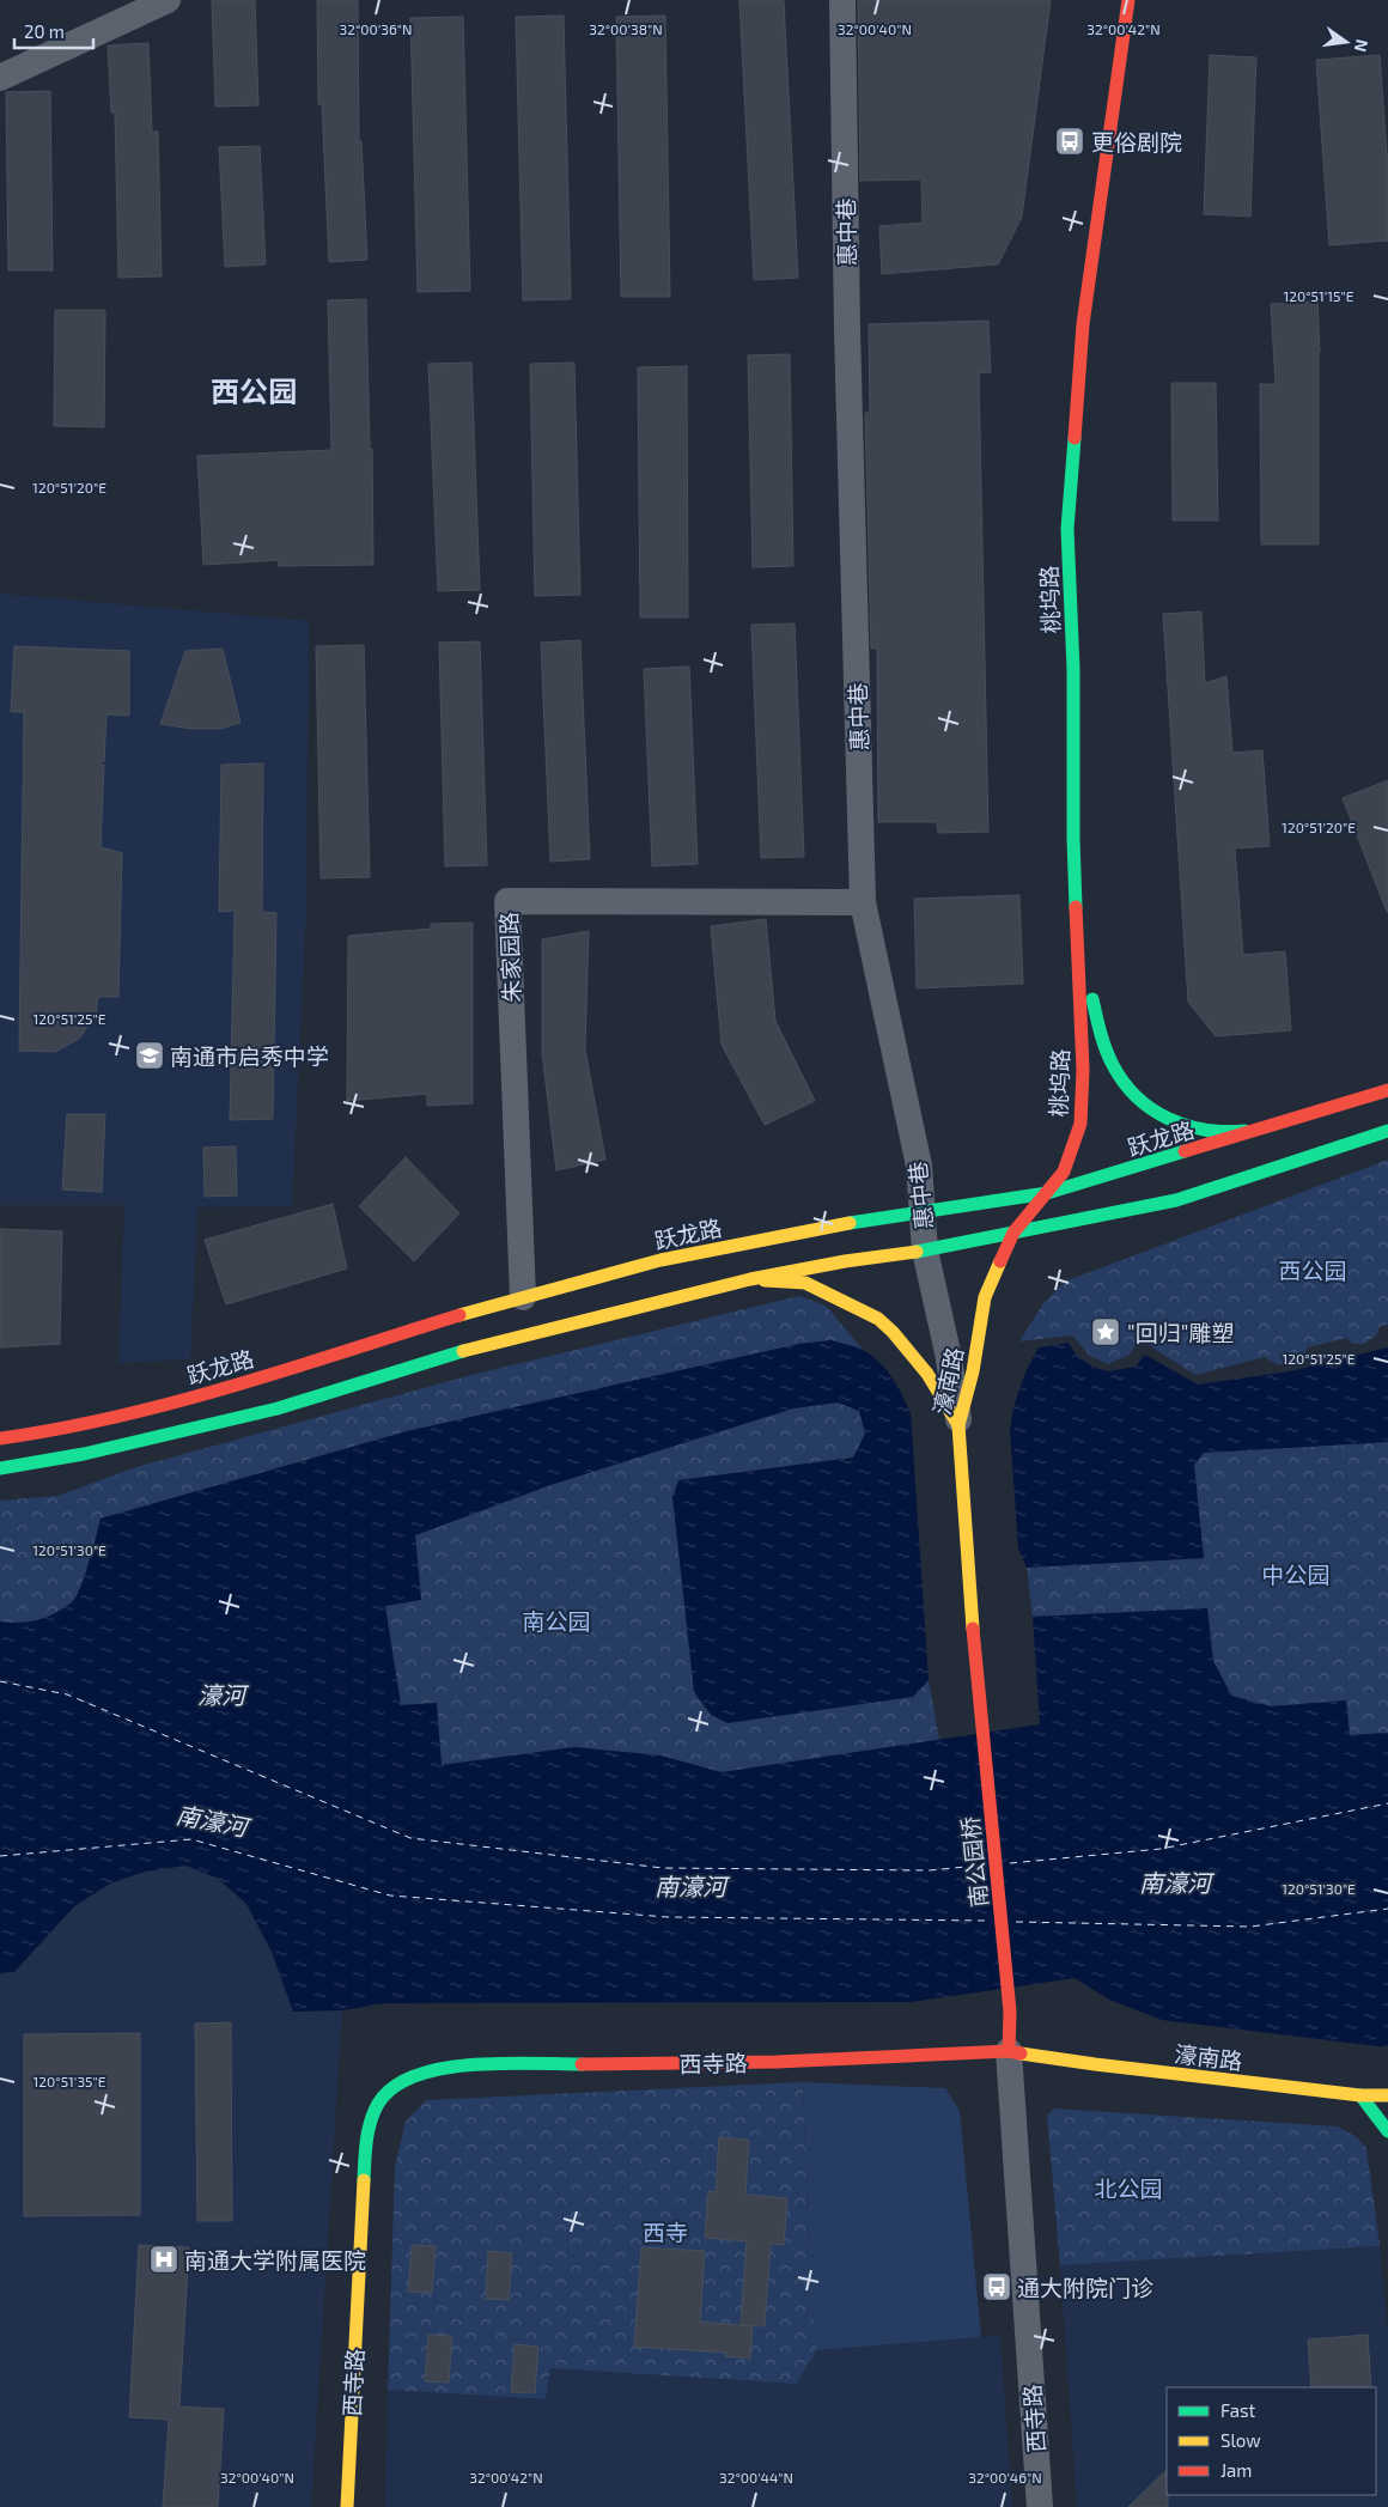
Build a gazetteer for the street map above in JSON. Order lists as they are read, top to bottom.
{
  "streets": {
    "street": [
      "惠中巷",
      "桃坞路",
      "朱家园路",
      "跃龙路",
      "濠南路",
      "南公园桥",
      "西寺路"
    ]
  },
  "crossings": [
    ["惠中巷", "朱家园路"],
    ["惠中巷", "跃龙路"],
    ["惠中巷", "濠南路"],
    ["桃坞路", "跃龙路"],
    ["桃坞路", "濠南路"],
    ["朱家园路", "跃龙路"],
    ["跃龙路", "濠南路"],
    ["濠南路", "南公园桥"],
    ["濠南路", "西寺路"],
    ["南公园桥", "西寺路"]
  ],
  "districts": ["西公园"],
  "water": ["濠河", "南濠河"],
  "parks": [
    "西公园",
    "中公园",
    "南公园",
    "北公园",
    "西寺"
  ],
  "places": {
    "bus stop": ["更俗剧院", "通大附院门诊"],
    "school or university": ["南通市启秀中学"],
    "place": ["\"回归\"雕塑"],
    "hospital": ["南通大学附属医院"]
  },
  "legend": ["Fast", "Slow", "Jam"],
  "scale_bar": "20 m",
  "north": "right",
  "coordinates": [
    "32°00'36\"N",
    "32°00'38\"N",
    "32°00'40\"N",
    "32°00'42\"N",
    "120°51'15\"E",
    "120°51'20\"E",
    "120°51'25\"E",
    "120°51'30\"E",
    "120°51'35\"E",
    "32°00'44\"N",
    "32°00'46\"N"
  ]
}
